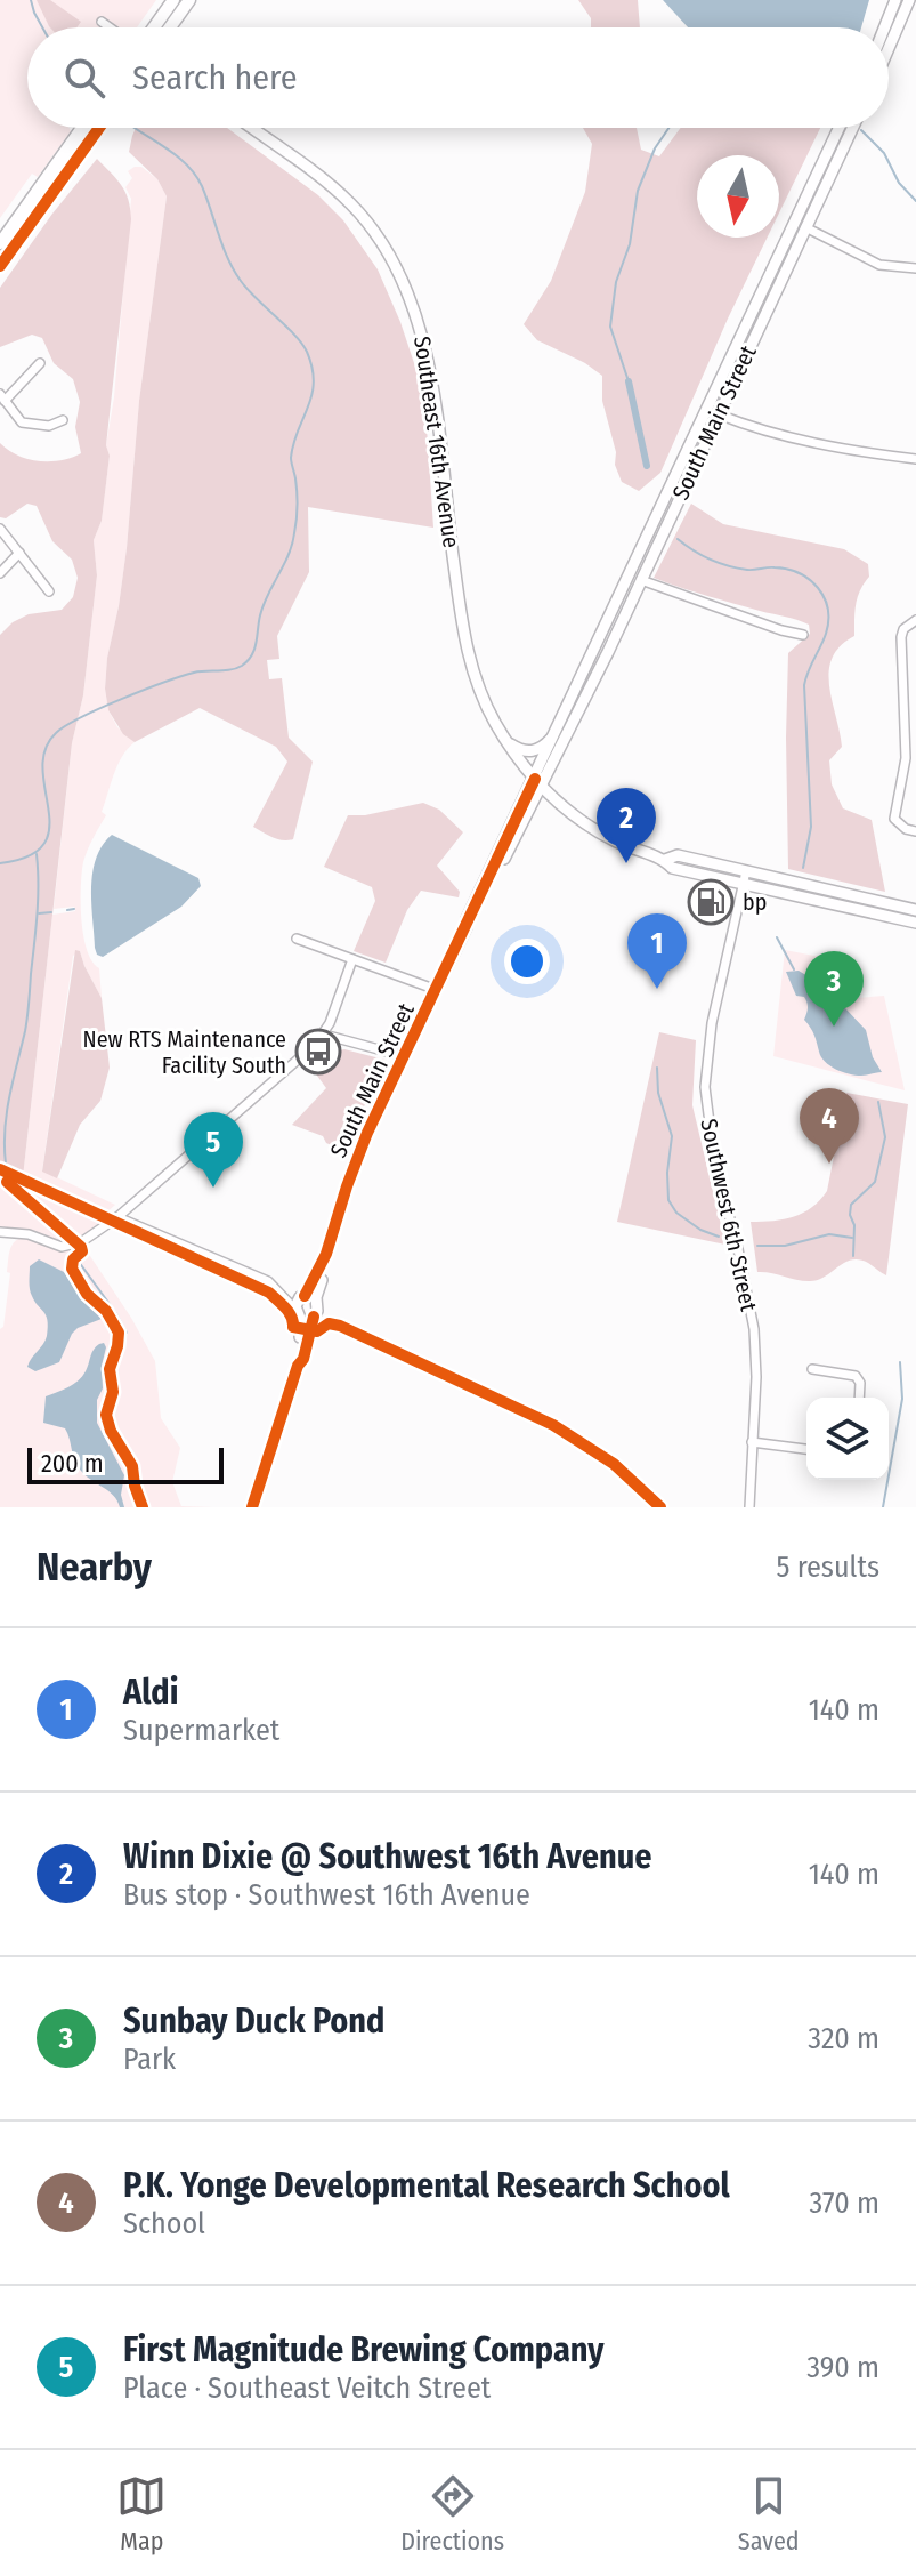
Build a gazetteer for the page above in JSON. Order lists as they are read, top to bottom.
{
  "streets": {
    "main road": ["South Main Street", "Southeast 16th Avenue"],
    "street": ["Southwest 6th Street"]
  },
  "crossings": [
    ["South Main Street", "Southeast 16th Avenue"],
    ["Southeast 16th Avenue", "Southwest 6th Street"]
  ],
  "places": {
    "fuel station": ["bp"],
    "bus stop": ["New RTS Maintenance Facility South"]
  },
  "scale_bar": "200 m",
  "north": "bottom",
  "page": {
    "search": "Search here",
    "pins": [
      "2",
      "1",
      "3",
      "4",
      "5"
    ],
    "scale": "200 m",
    "heading": ["Nearby", "5 results"],
    "list": [
      {
        "mark": "1",
        "name": "Aldi",
        "note": "Supermarket",
        "value": "140 m"
      },
      {
        "mark": "2",
        "name": "Winn Dixie @ Southwest 16th Avenue",
        "note": "Bus stop · Southwest 16th Avenue",
        "value": "140 m"
      },
      {
        "mark": "3",
        "name": "Sunbay Duck Pond",
        "note": "Park",
        "value": "320 m"
      },
      {
        "mark": "4",
        "name": "P.K. Yonge Developmental Research School",
        "note": "School",
        "value": "370 m"
      },
      {
        "mark": "5",
        "name": "First Magnitude Brewing Company",
        "note": "Place · Southeast Veitch Street",
        "value": "390 m"
      }
    ],
    "nav": ["Map", "Directions", "Saved"]
  }
}
